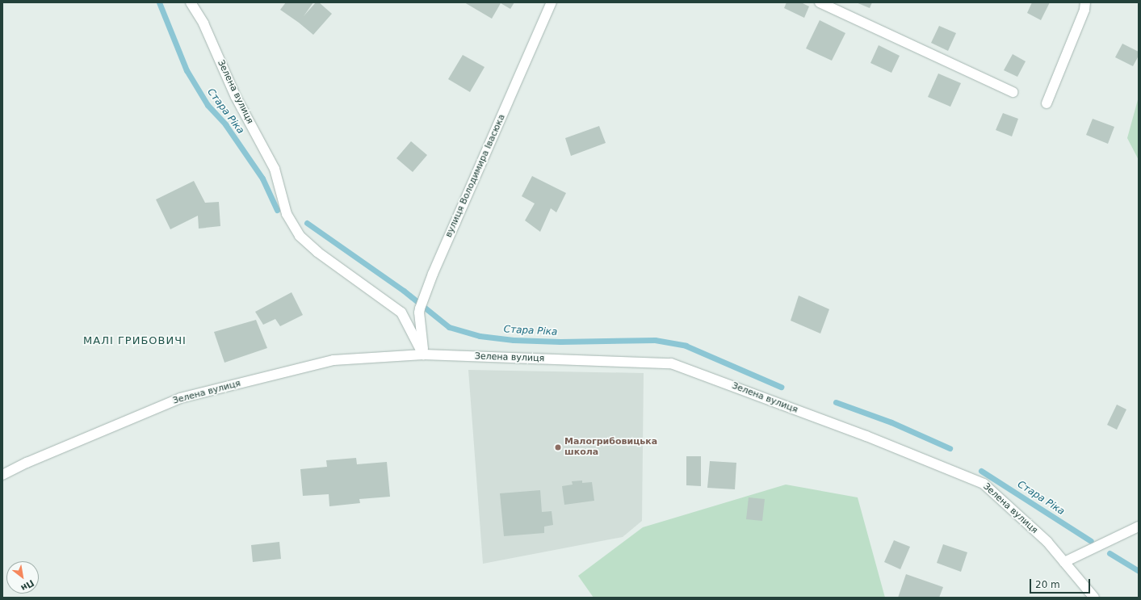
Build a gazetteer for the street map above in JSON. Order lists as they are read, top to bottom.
{
  "streets": {
    "street": ["Зелена вулиця", "вулиця Володимира Івасюка"]
  },
  "crossings": [
    ["Зелена вулиця", "вулиця Володимира Івасюка"]
  ],
  "districts": ["МАЛІ ГРИБОВИЧІ"],
  "water": ["Стара Ріка"],
  "places": ["Малогрибовицька школа"],
  "scale_bar": "20 m",
  "north": "bottom right"
}
